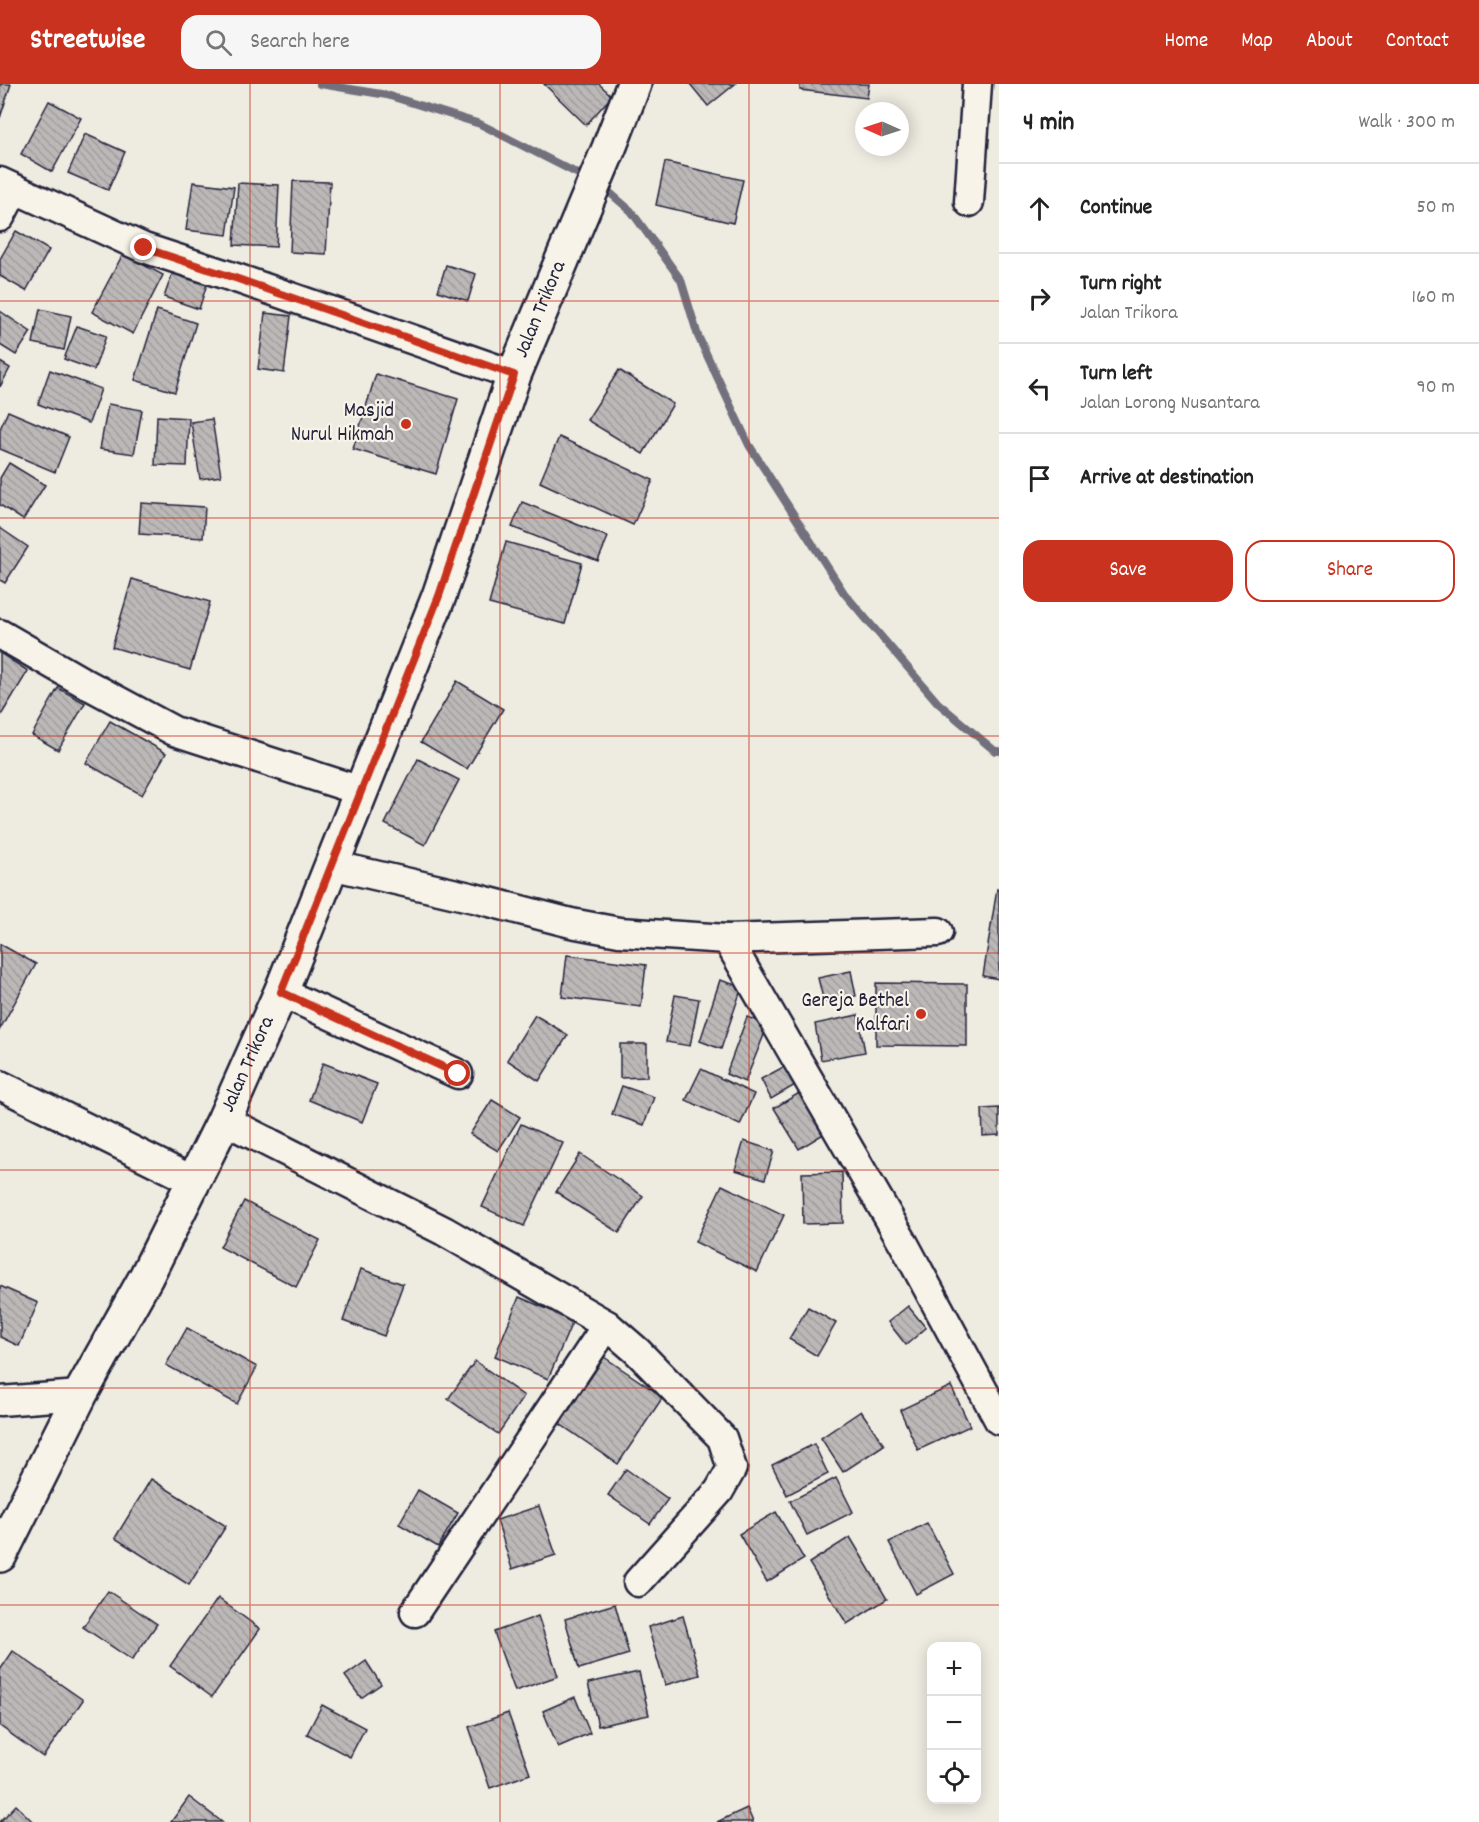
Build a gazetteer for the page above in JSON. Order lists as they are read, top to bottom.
{
  "streets": {
    "street": ["Jalan Trikora"]
  },
  "places": ["Masjid Nurul Hikmah", "Gereja Bethel Kalfari"],
  "north": "left",
  "page": {
    "header": "Streetwise",
    "search": "Search here",
    "nav": [
      "Home",
      "Map",
      "About",
      "Contact"
    ],
    "heading": ["4 min", "Walk · 300 m"],
    "list": [
      ["Continue", "50 m"],
      ["Turn right", "Jalan Trikora", "160 m"],
      ["Turn left", "Jalan Lorong Nusantara", "90 m"],
      "Arrive at destination"
    ],
    "buttons": ["Save", "Share"],
    "map_buttons": ["+", "−"]
  }
}
